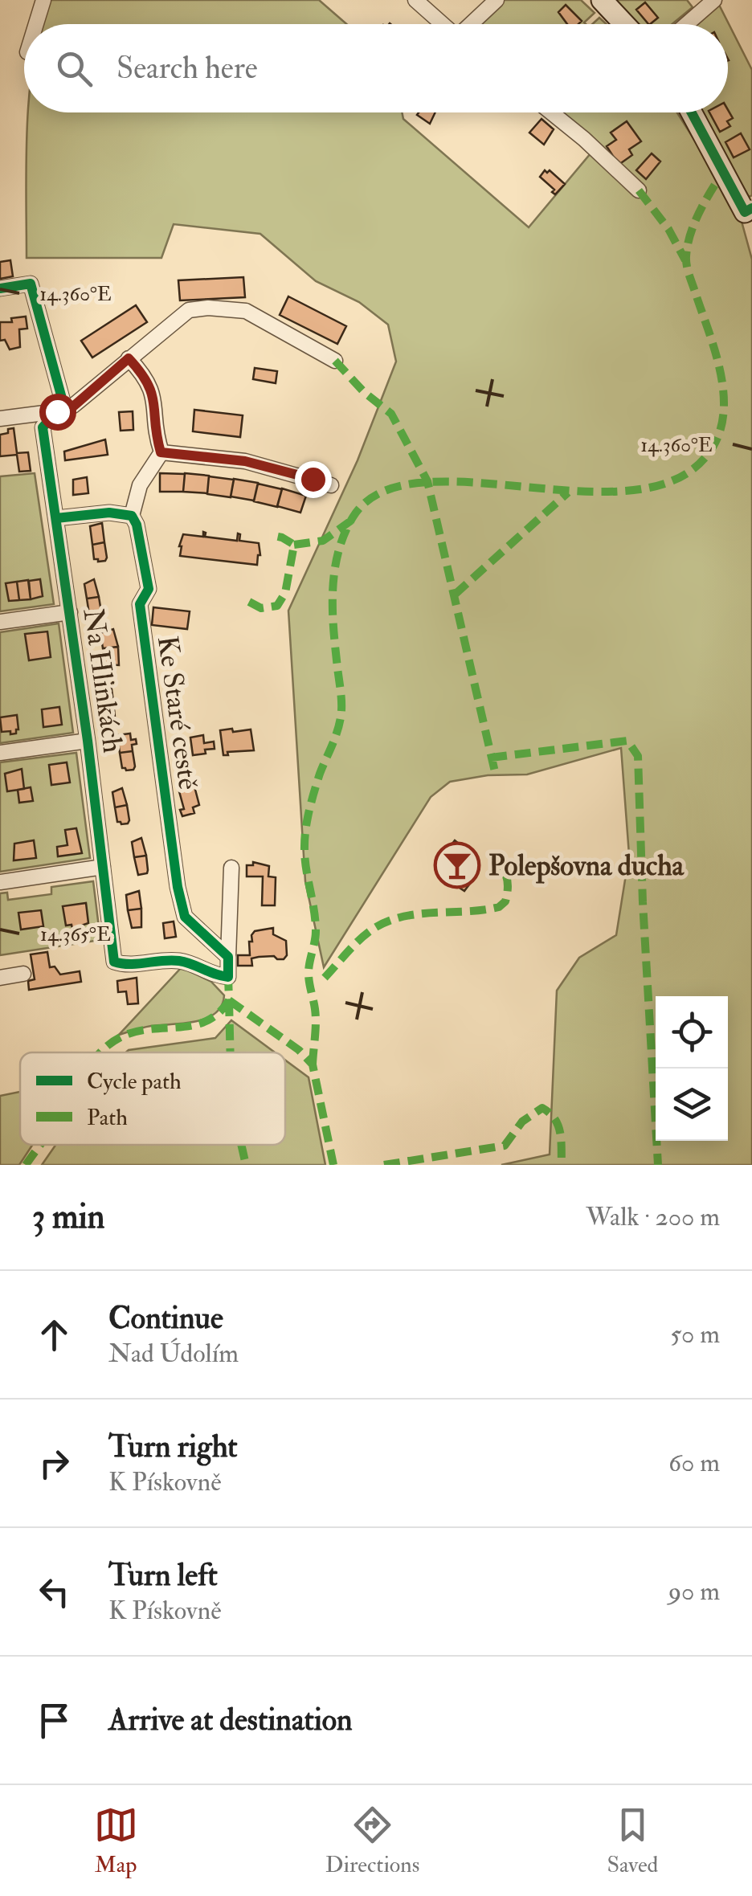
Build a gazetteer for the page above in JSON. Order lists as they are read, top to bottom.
{
  "streets": {
    "street": ["Na Hlinkách", "Ke Staré cestě"]
  },
  "crossings": [
    ["Na Hlinkách", "Ke Staré cestě"]
  ],
  "places": {
    "bar": ["Polepšovna ducha"]
  },
  "legend": ["Cycle path", "Path"],
  "page": {
    "search": "Search here",
    "heading": ["3 min", "Walk · 200 m"],
    "list": [
      ["Continue", "Nad Údolím", "50 m"],
      ["Turn right", "K Pískovně", "60 m"],
      ["Turn left", "K Pískovně", "90 m"],
      "Arrive at destination"
    ],
    "nav": ["Map", "Directions", "Saved"]
  },
  "coordinates": ["14.360°E", "14.365°E"]
}
